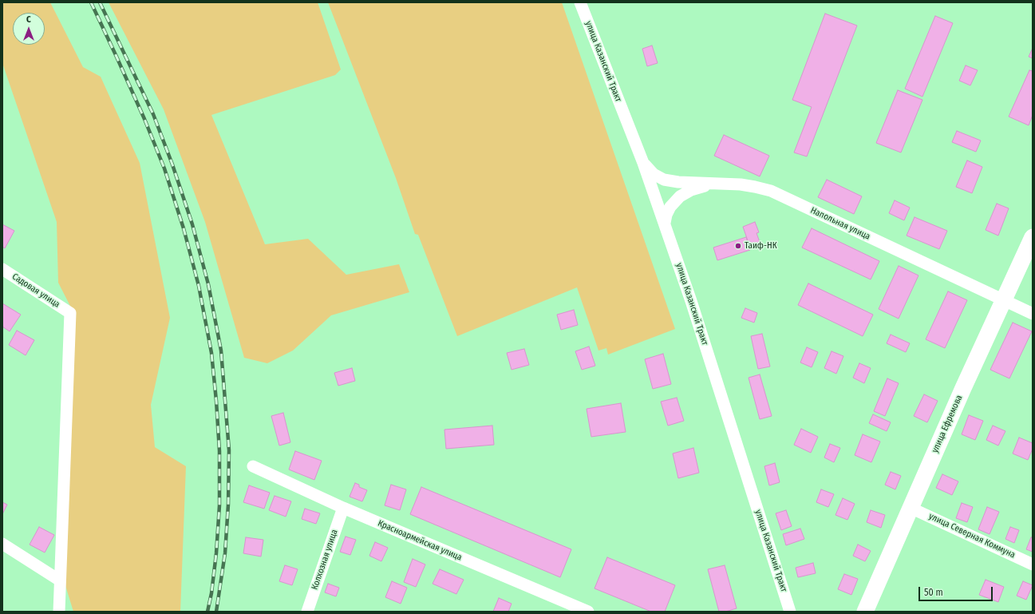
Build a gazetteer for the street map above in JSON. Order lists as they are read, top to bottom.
{
  "streets": {
    "street": [
      "улица Казанский Тракт",
      "Напольная улица",
      "Садовая улица",
      "улица Ефремова",
      "улица Северная Коммуна",
      "Красноармейская улица",
      "Колхозная улица"
    ]
  },
  "crossings": [
    ["улица Казанский Тракт", "Напольная улица"],
    ["Напольная улица", "улица Ефремова"],
    ["улица Ефремова", "улица Северная Коммуна"],
    ["Красноармейская улица", "Колхозная улица"]
  ],
  "places": ["Таиф-НК"],
  "scale_bar": "50 m",
  "north": "top"
}
